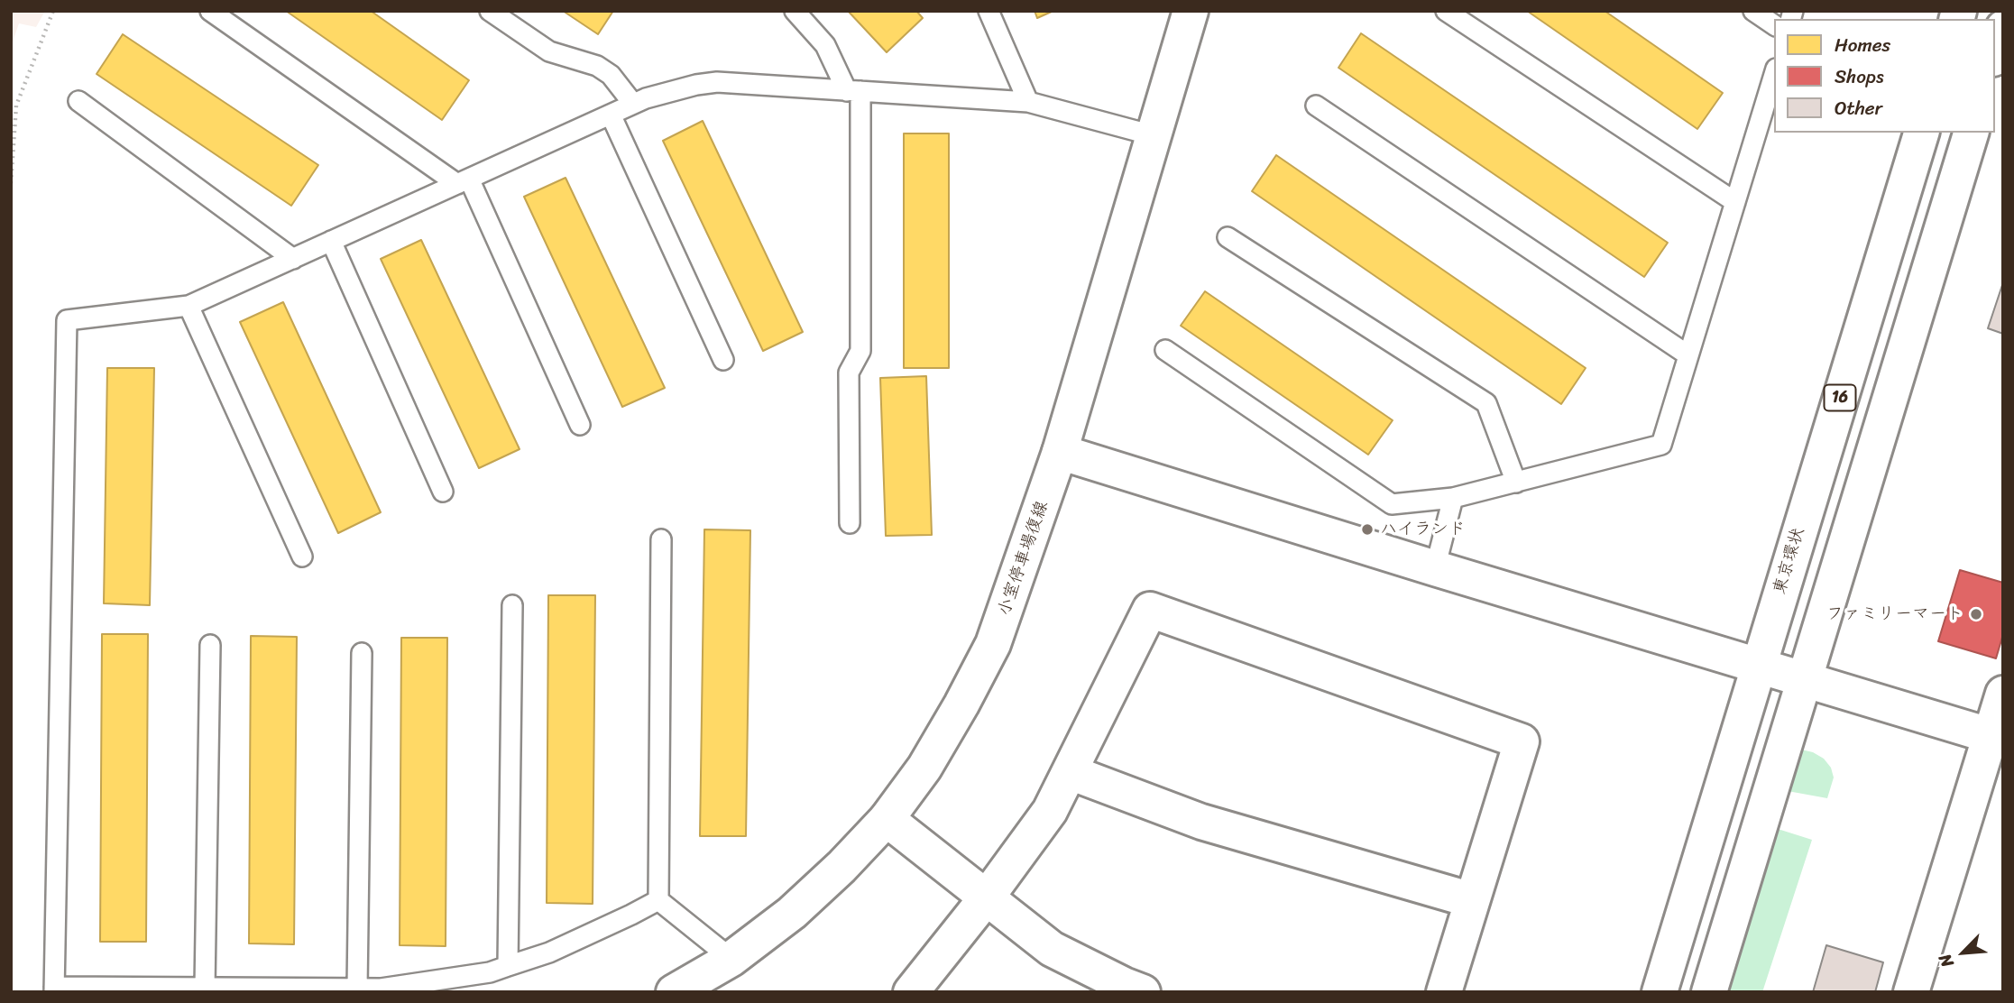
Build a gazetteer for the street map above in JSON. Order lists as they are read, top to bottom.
{
  "streets": {
    "main road": ["16", "小室停車場復線", "東京環状"]
  },
  "places": ["ハイランド", "ファミリーマート"],
  "legend": ["Homes", "Shops", "Other"],
  "north": "bottom left"
}
